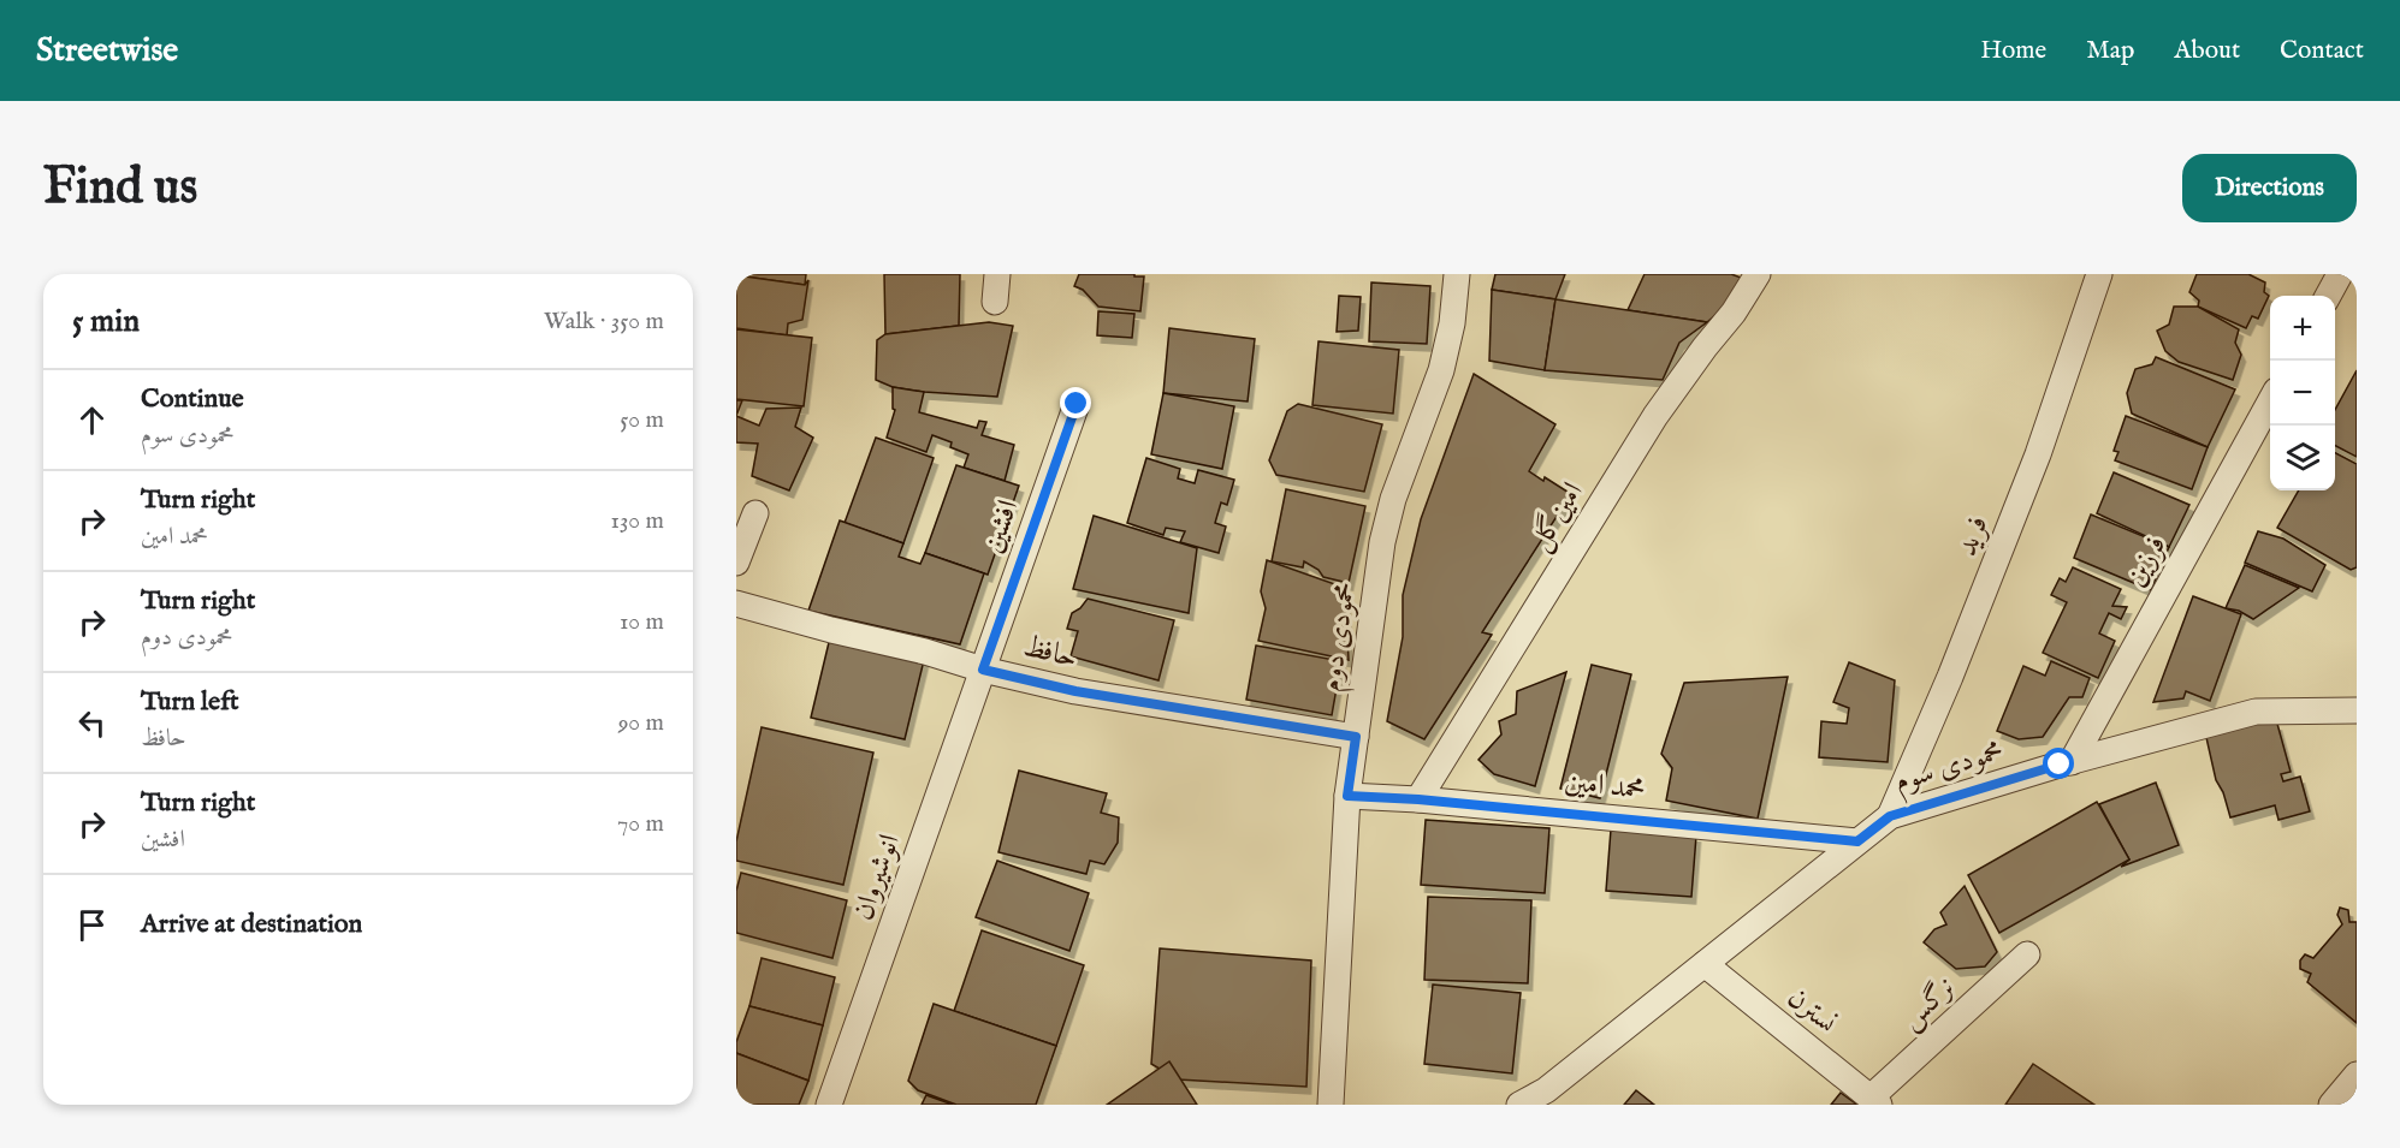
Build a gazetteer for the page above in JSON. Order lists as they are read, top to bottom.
{
  "streets": {
    "street": [
      "امین‌گل",
      "افشین",
      "فرید",
      "فرزین",
      "محمودی دوم",
      "حافظ",
      "محمودی سوم",
      "محمد امین",
      "انوشیروان",
      "نرگس",
      "نسترن"
    ]
  },
  "crossings": [
    ["امین‌گل", "محمد امین"],
    ["افشین", "حافظ"],
    ["افشین", "انوشیروان"],
    ["فرید", "محمودی سوم"],
    ["فرزین", "محمودی سوم"],
    ["محمودی دوم", "حافظ"],
    ["محمودی دوم", "محمد امین"],
    ["حافظ", "انوشیروان"],
    ["محمودی سوم", "محمد امین"],
    ["محمودی سوم", "نسترن"],
    ["نرگس", "نسترن"]
  ],
  "page": {
    "header": "Streetwise",
    "nav": [
      "Home",
      "Map",
      "About",
      "Contact"
    ],
    "buttons": "Directions",
    "title": "Find us",
    "heading": ["5 min", "Walk · 350 m"],
    "map_buttons": ["+", "−"],
    "list": [
      ["Continue", "محمودی سوم", "50 m"],
      ["Turn right", "محمد امین", "130 m"],
      ["Turn right", "محمودی دوم", "10 m"],
      ["Turn left", "حافظ", "90 m"],
      ["Turn right", "افشین", "70 m"],
      "Arrive at destination"
    ]
  }
}
